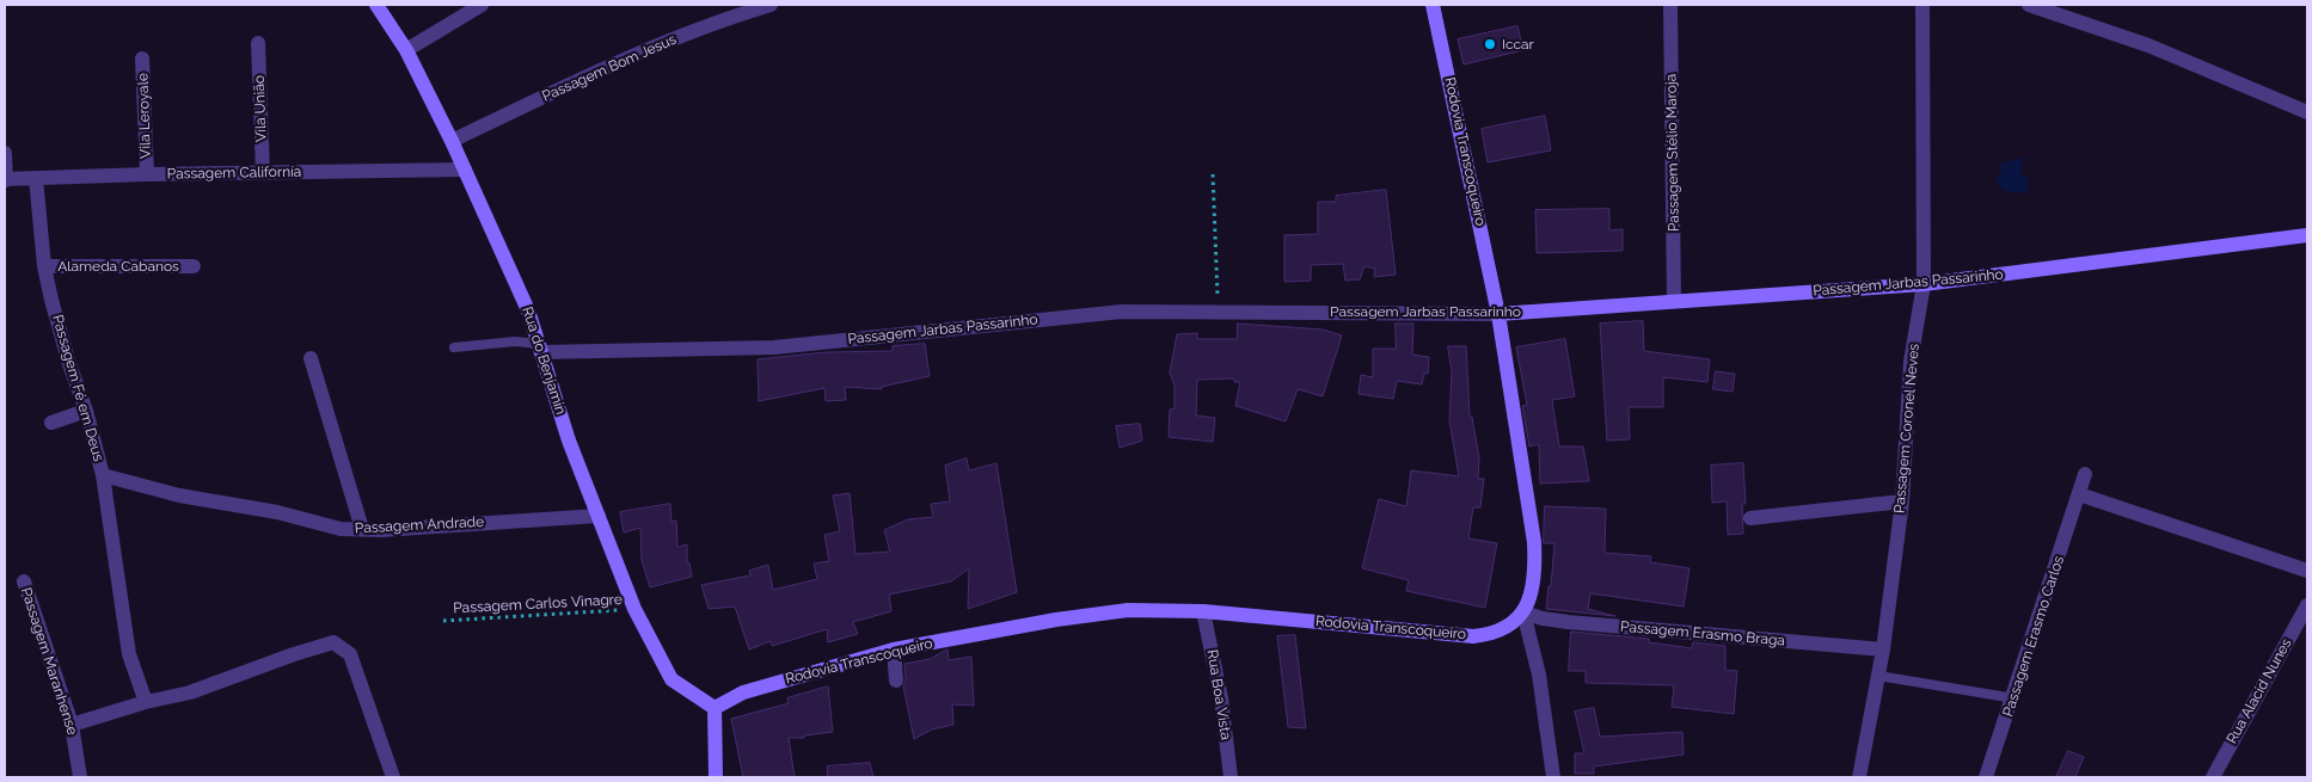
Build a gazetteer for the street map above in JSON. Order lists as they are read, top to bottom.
{
  "streets": {
    "main road": ["Rodovia Transcoqueiro", "Passagem Jarbas Passarinho", "Rua do Benjamin"],
    "street": [
      "Passagem Bom Jesus",
      "Vila União",
      "Vila Leroyale",
      "Passagem Stélio Maroja",
      "Passagem Californía",
      "Alameda Cabanos",
      "Passagem Fé em Deus",
      "Passagem Coronel Neves",
      "Passagem Andrade",
      "Passagem Erasmo Braga",
      "Passagem Erasmo Carlos",
      "Passagem Maranhense",
      "Rua Alacid Nunes",
      "Rua Boa Vista"
    ],
    "path": ["Passagem Carlos Vinagre"]
  },
  "crossings": [
    ["Passagem Bom Jesus", "Rua do Benjamin"],
    ["Vila União", "Passagem Californía"],
    ["Vila Leroyale", "Passagem Californía"],
    ["Rodovia Transcoqueiro", "Passagem Jarbas Passarinho"],
    ["Rodovia Transcoqueiro", "Rua do Benjamin"],
    ["Rodovia Transcoqueiro", "Passagem Erasmo Braga"],
    ["Rodovia Transcoqueiro", "Rua Boa Vista"],
    ["Passagem Stélio Maroja", "Passagem Jarbas Passarinho"],
    ["Passagem Californía", "Rua do Benjamin"],
    ["Passagem Californía", "Passagem Fé em Deus"],
    ["Alameda Cabanos", "Passagem Fé em Deus"],
    ["Passagem Jarbas Passarinho", "Rua do Benjamin"],
    ["Passagem Jarbas Passarinho", "Passagem Coronel Neves"],
    ["Rua do Benjamin", "Passagem Andrade"],
    ["Rua do Benjamin", "Passagem Carlos Vinagre"],
    ["Passagem Fé em Deus", "Passagem Andrade"],
    ["Passagem Coronel Neves", "Passagem Erasmo Braga"]
  ],
  "places": ["Iccar"]
}
